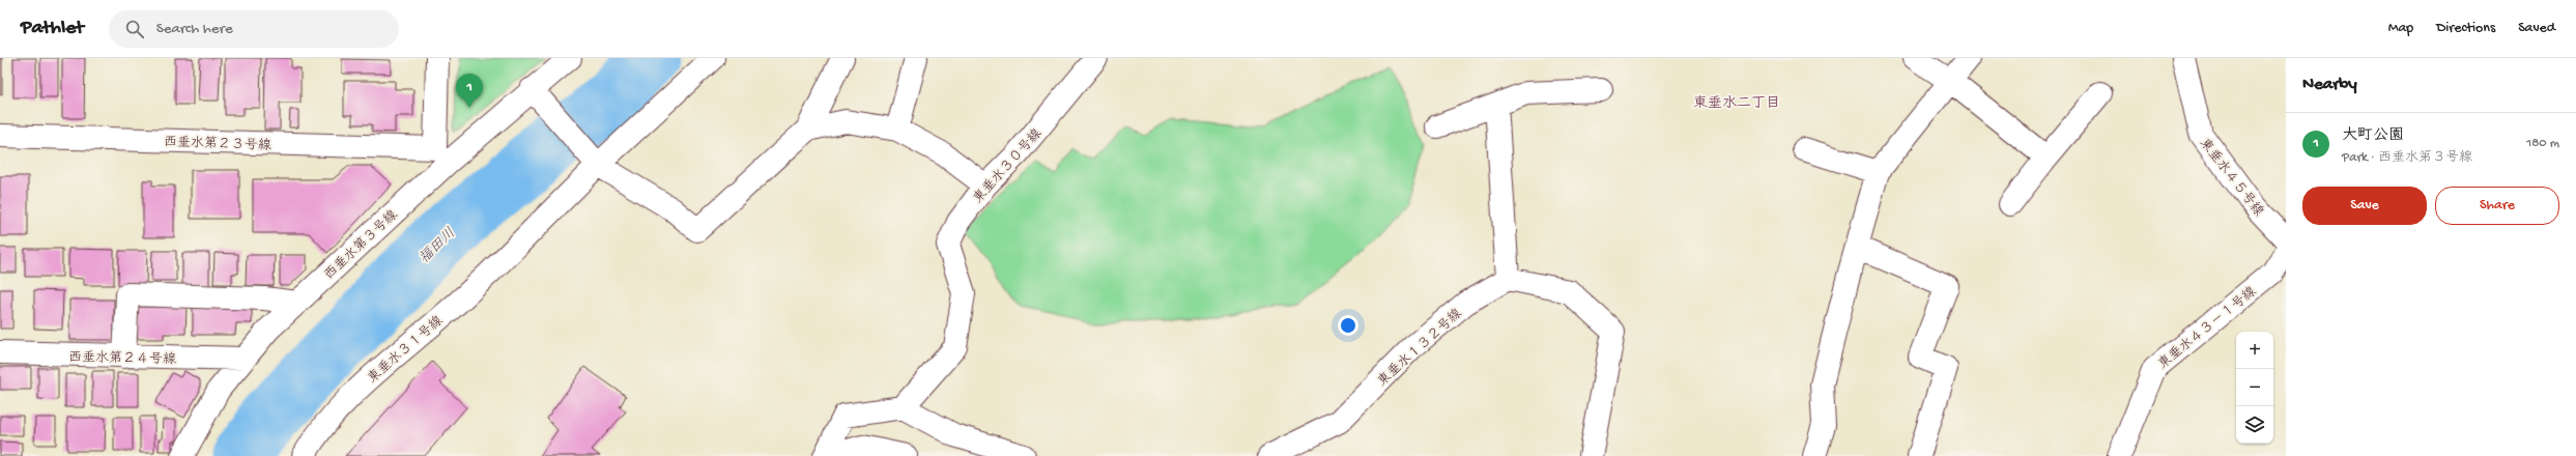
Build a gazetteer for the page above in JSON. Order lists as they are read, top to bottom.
{
  "streets": {
    "street": [
      "西垂水第２３号線",
      "東垂水３０号線",
      "東垂水４５号線",
      "西垂水第３号線",
      "東垂水４３－１号線",
      "東垂水１３２号線",
      "東垂水３１号線",
      "西垂水第２４号線"
    ]
  },
  "crossings": [
    ["西垂水第２３号線", "西垂水第３号線"],
    ["西垂水第３号線", "西垂水第２４号線"]
  ],
  "districts": ["東垂水二丁目"],
  "water": ["福田川"],
  "page": {
    "header": "Pathlet",
    "search": "Search here",
    "nav": ["Map", "Directions", "Saved"],
    "heading": "Nearby",
    "pins": "1",
    "list": [
      {
        "mark": "1",
        "name": "大町公園",
        "note": "Park · 西垂水第３号線",
        "value": "180 m"
      }
    ],
    "buttons": ["Save", "Share"],
    "map_buttons": ["+", "−"]
  }
}
